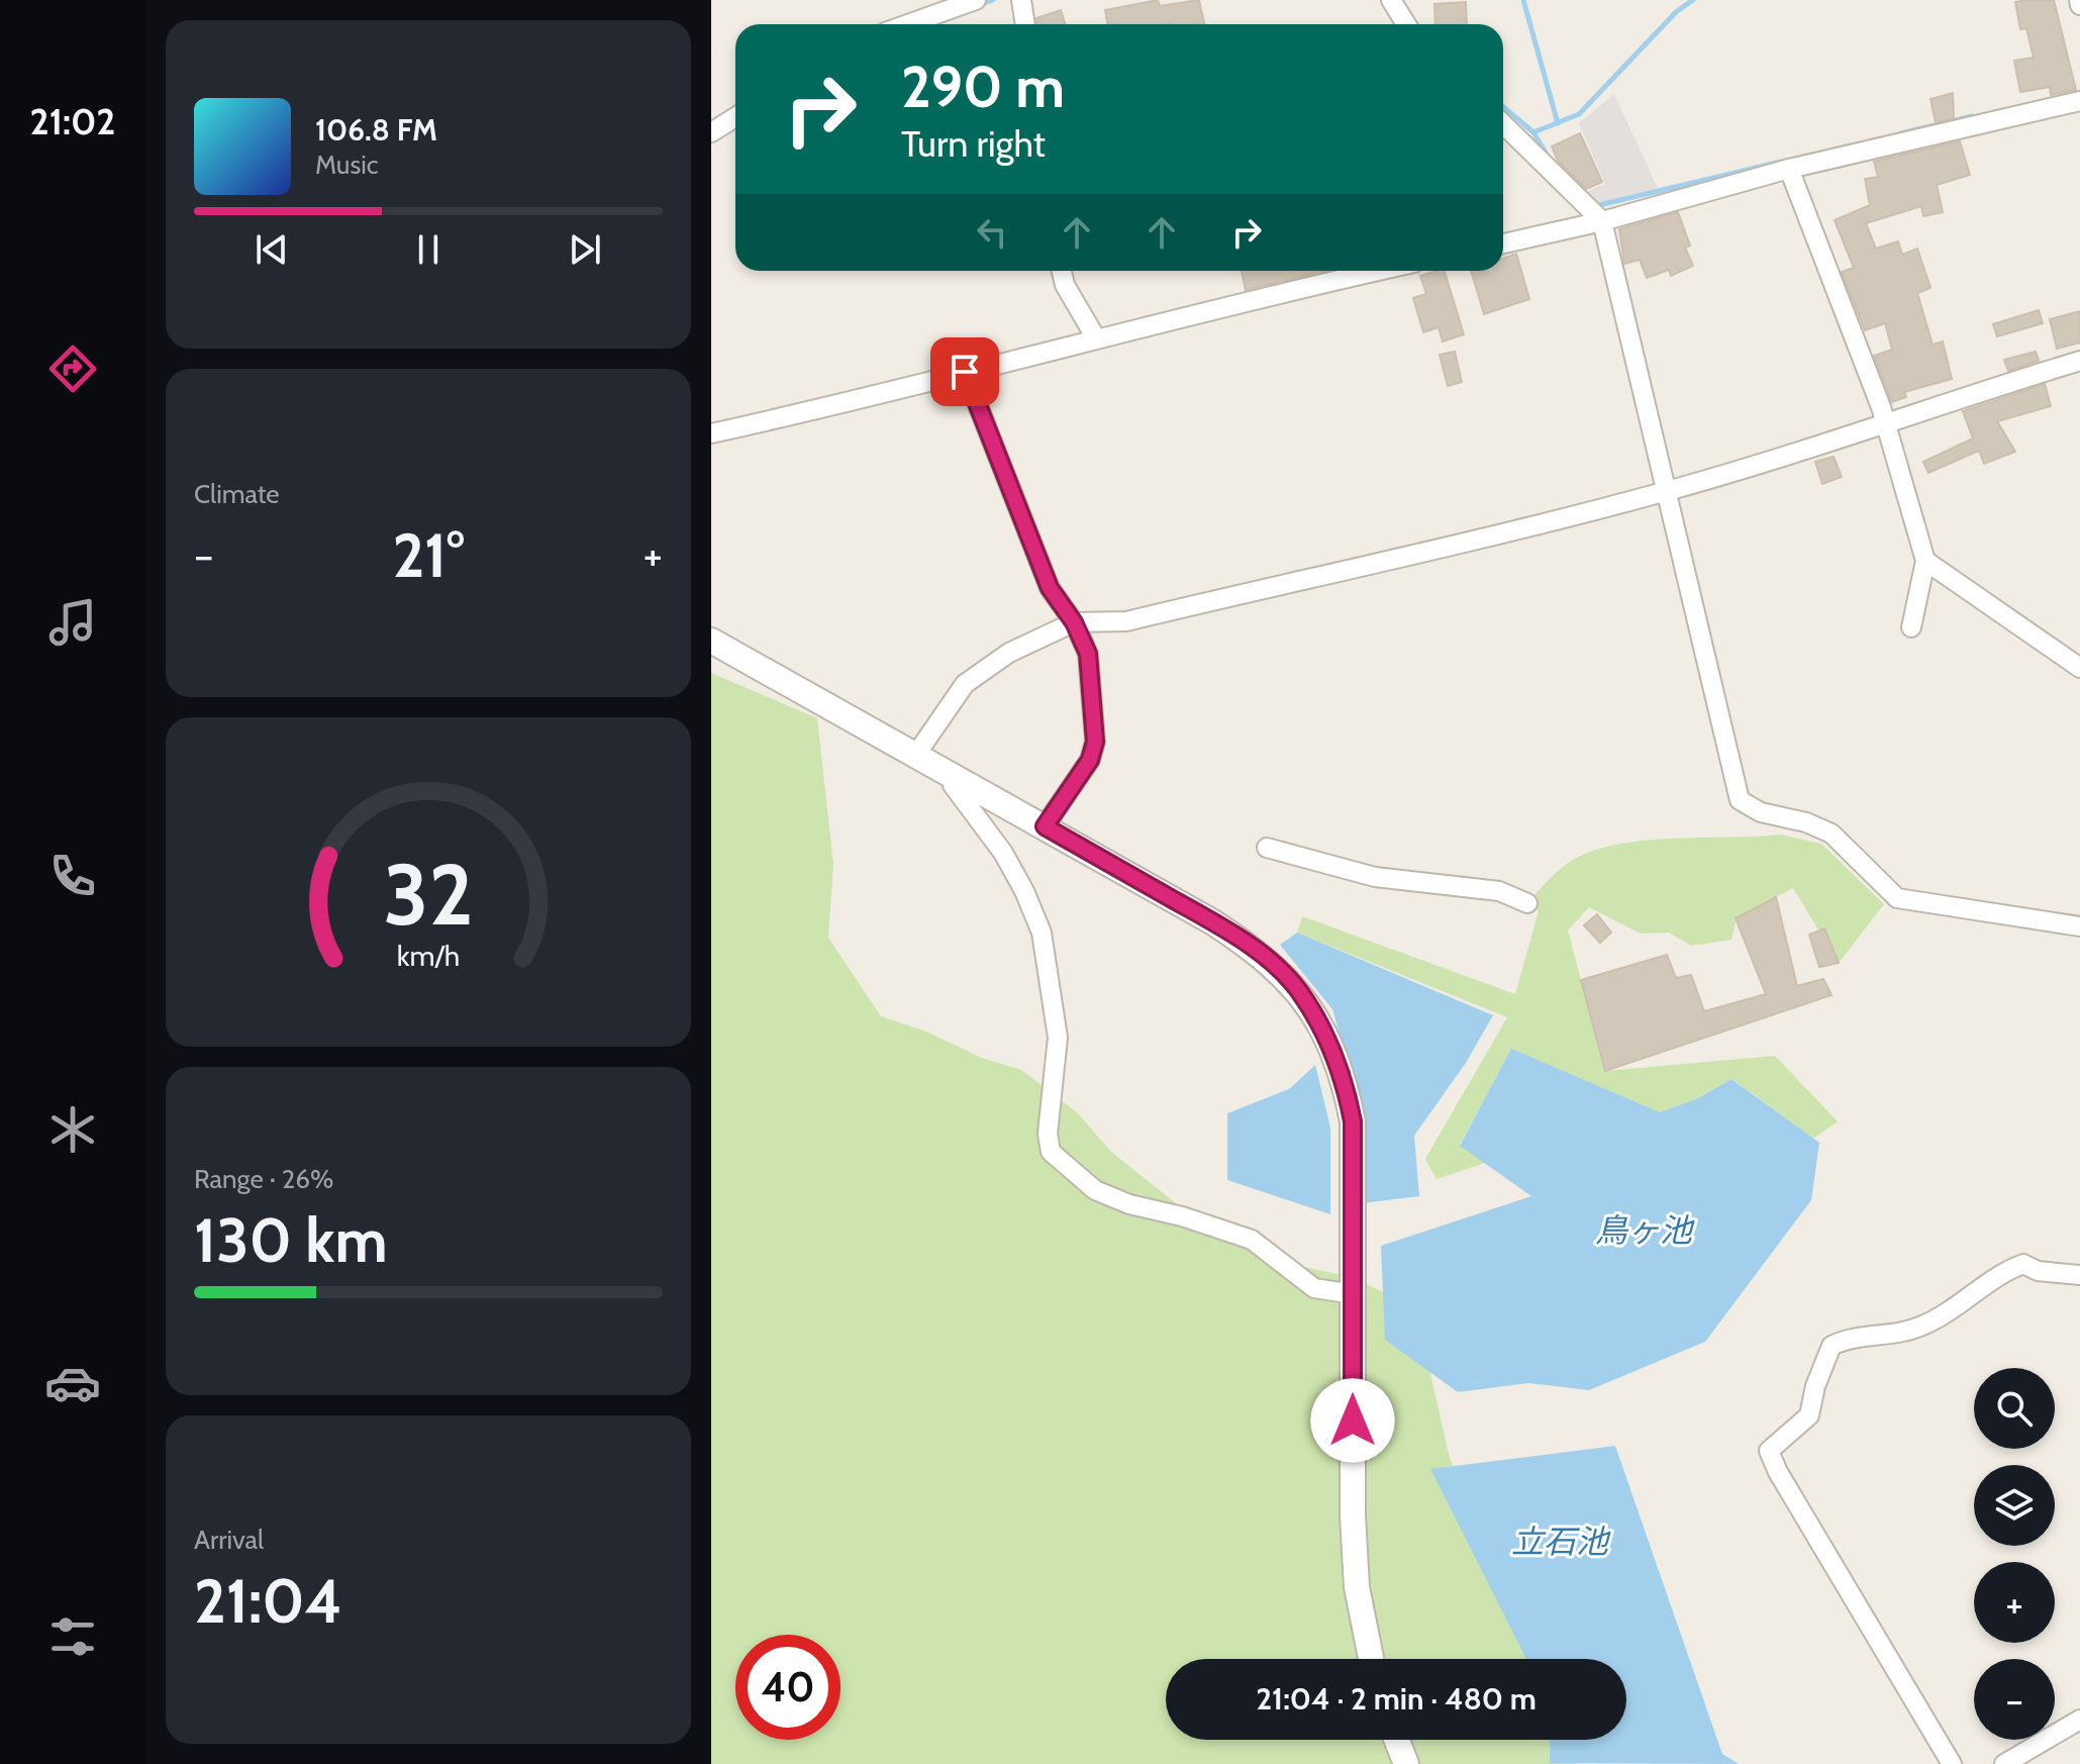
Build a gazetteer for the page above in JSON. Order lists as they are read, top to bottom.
{
  "water": ["鳥ヶ池", "立石池"],
  "page": {
    "tabs": "21:02",
    "turn": ["290 m", "Turn right"],
    "song": ["106.8 FM", "Music"],
    "tile": [
      "Climate",
      ["Range · 26%", "130 km"],
      ["Arrival", "21:04"]
    ],
    "heat": ["−", "21°", "+"],
    "map_buttons": ["+", "−"],
    "limit": "40",
    "trip": "21:04 · 2 min · 480 m",
    "gauge": ["32", "km/h"]
  }
}
